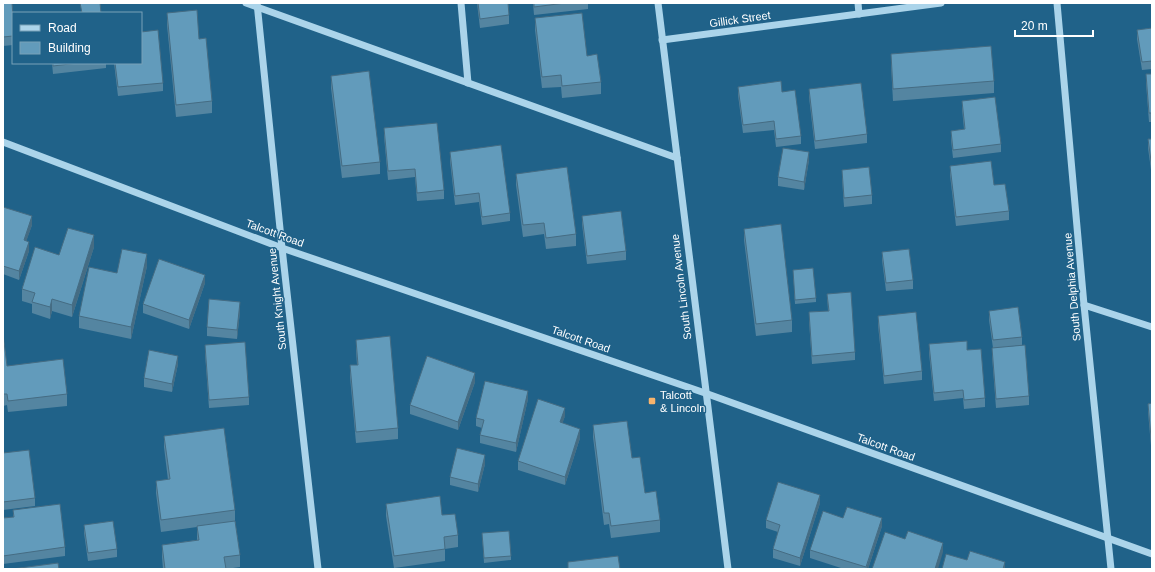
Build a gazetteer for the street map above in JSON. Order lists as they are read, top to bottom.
{
  "streets": {
    "street": [
      "Gillick Street",
      "Talcott Road",
      "South Lincoln Avenue",
      "South Delphia Avenue",
      "South Knight Avenue"
    ]
  },
  "crossings": [
    ["Gillick Street", "South Lincoln Avenue"],
    ["Talcott Road", "South Lincoln Avenue"],
    ["Talcott Road", "South Delphia Avenue"],
    ["Talcott Road", "South Knight Avenue"]
  ],
  "places": {
    "transit": ["Talcott & Lincoln"]
  },
  "legend": ["Road", "Building"],
  "scale_bar": "20 m"
}
